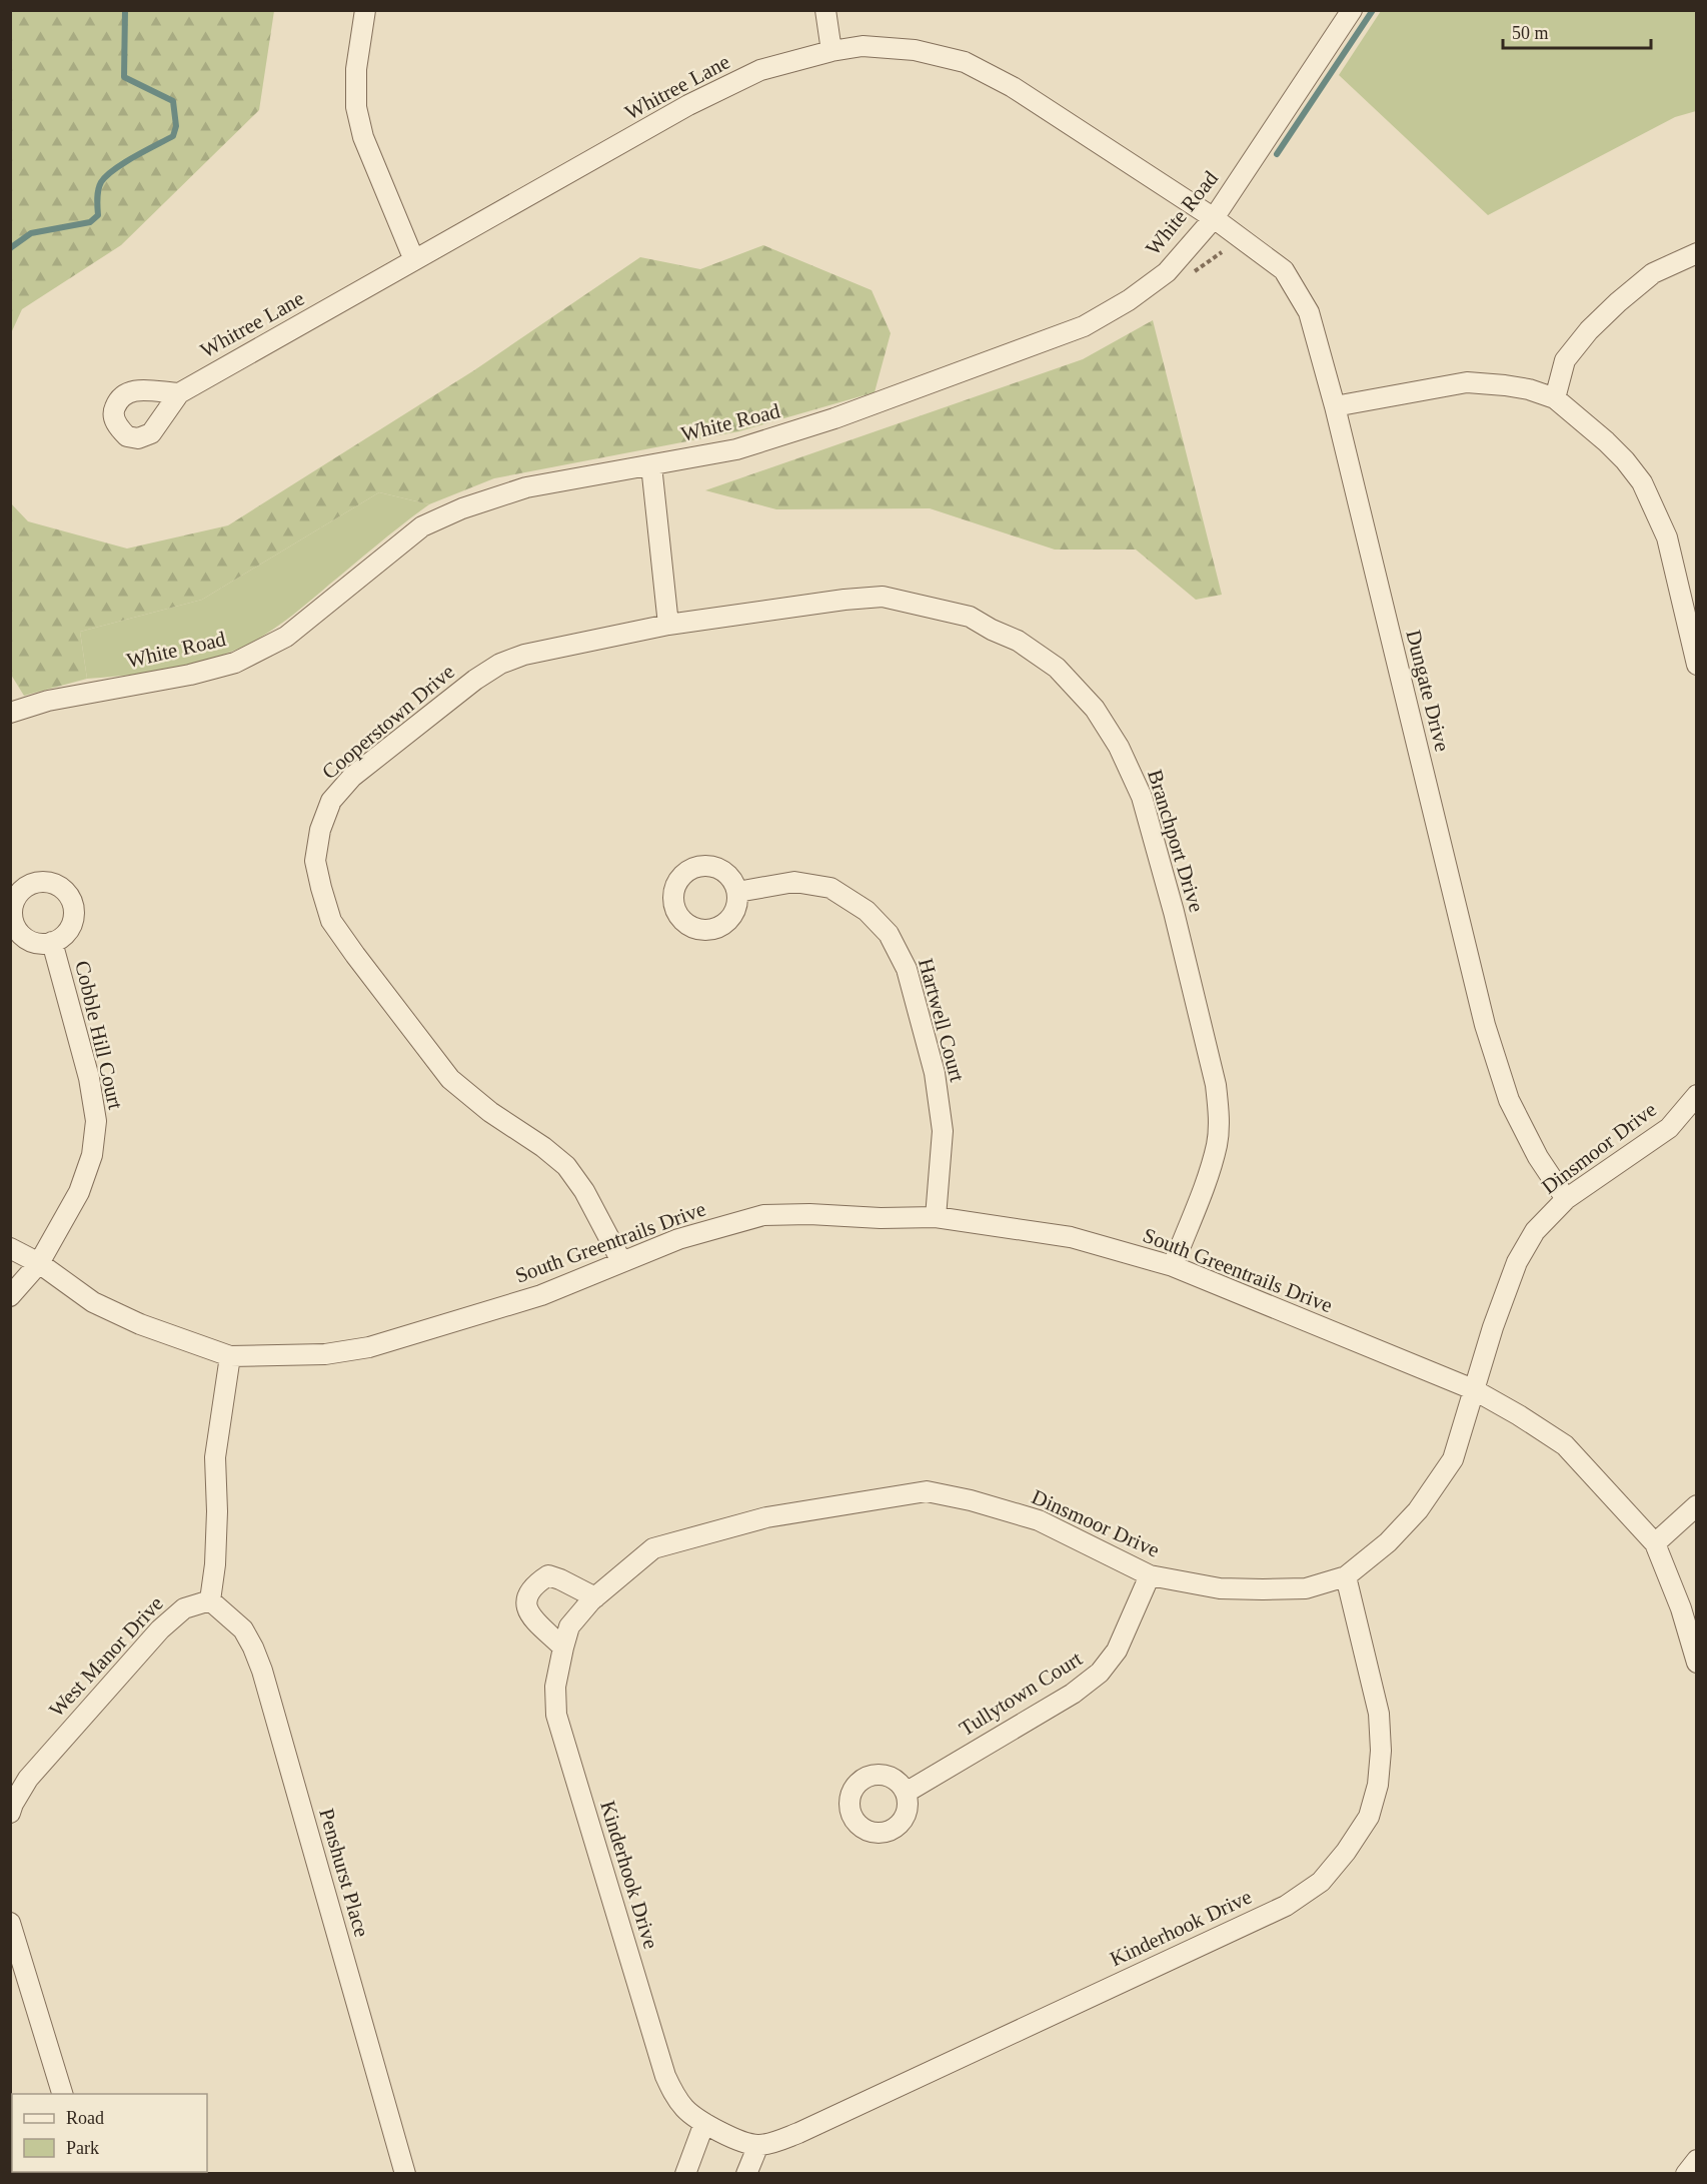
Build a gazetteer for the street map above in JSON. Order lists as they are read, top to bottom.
{
  "streets": {
    "street": [
      "Whitree Lane",
      "White Road",
      "Dungate Drive",
      "Cooperstown Drive",
      "Branchport Drive",
      "Hartwell Court",
      "Cobble Hill Court",
      "Dinsmoor Drive",
      "South Greentrails Drive",
      "West Manor Drive",
      "Tullytown Court",
      "Penshurst Place",
      "Kinderhook Drive"
    ]
  },
  "crossings": [
    ["Whitree Lane", "White Road"],
    ["Whitree Lane", "Dungate Drive"],
    ["White Road", "Dungate Drive"],
    ["Dungate Drive", "Dinsmoor Drive"],
    ["Cooperstown Drive", "Branchport Drive"],
    ["Cooperstown Drive", "South Greentrails Drive"],
    ["Branchport Drive", "South Greentrails Drive"],
    ["Hartwell Court", "South Greentrails Drive"],
    ["Cobble Hill Court", "South Greentrails Drive"],
    ["Dinsmoor Drive", "South Greentrails Drive"],
    ["Dinsmoor Drive", "Tullytown Court"],
    ["Dinsmoor Drive", "Kinderhook Drive"],
    ["West Manor Drive", "Penshurst Place"]
  ],
  "legend": ["Road", "Park"],
  "scale_bar": "50 m"
}
